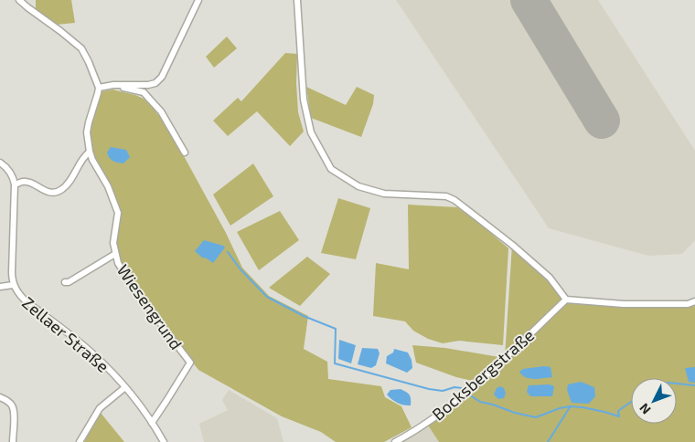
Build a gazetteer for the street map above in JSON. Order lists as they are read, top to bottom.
{
  "streets": {
    "street": ["Wiesengrund", "Zellaer Straße", "Bocksbergstraße"]
  },
  "crossings": [
    ["Wiesengrund", "Zellaer Straße"]
  ],
  "north": "bottom left"
}
